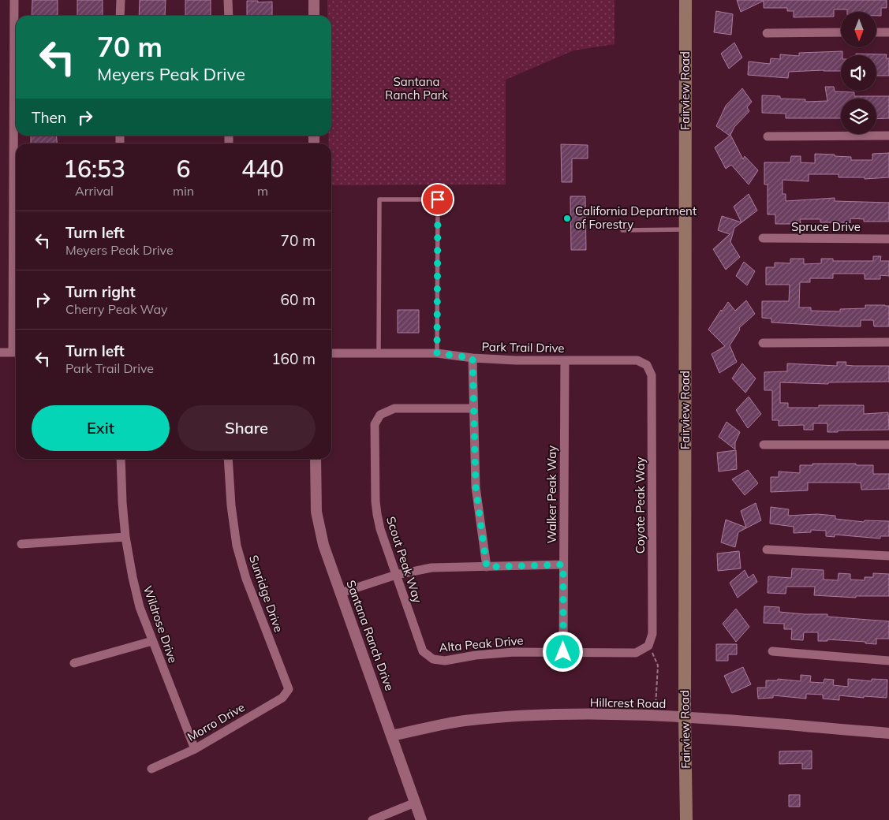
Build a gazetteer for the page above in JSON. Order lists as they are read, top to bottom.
{
  "streets": {
    "main road": ["Fairview Road"],
    "street": [
      "Spruce Drive",
      "Park Trail Drive",
      "Walker Peak Way",
      "Coyote Peak Way",
      "Scout Peak Way",
      "Sunridge Drive",
      "Wildrose Drive",
      "Santana Ranch Drive",
      "Alta Peak Drive",
      "Hillcrest Road",
      "Morro Drive"
    ]
  },
  "crossings": [
    ["Fairview Road", "Hillcrest Road"],
    ["Park Trail Drive", "Walker Peak Way"],
    ["Park Trail Drive", "Coyote Peak Way"],
    ["Walker Peak Way", "Alta Peak Drive"],
    ["Coyote Peak Way", "Alta Peak Drive"],
    ["Scout Peak Way", "Alta Peak Drive"],
    ["Sunridge Drive", "Morro Drive"],
    ["Wildrose Drive", "Morro Drive"],
    ["Santana Ranch Drive", "Hillcrest Road"]
  ],
  "parks": ["Santana Ranch Park"],
  "places": ["California Department of Forestry"],
  "north": "bottom",
  "page": {
    "turn": ["70 m", "Meyers Peak Drive"],
    "then": "Then",
    "eta": [
      "16:53",
      "Arrival",
      "6",
      "min",
      "440",
      "m"
    ],
    "list": [
      {
        "name": "Turn left",
        "note": "Meyers Peak Drive",
        "value": "70 m"
      },
      {
        "name": "Turn right",
        "note": "Cherry Peak Way",
        "value": "60 m"
      },
      {
        "name": "Turn left",
        "note": "Park Trail Drive",
        "value": "160 m"
      }
    ],
    "buttons": ["Exit", "Share"]
  }
}
